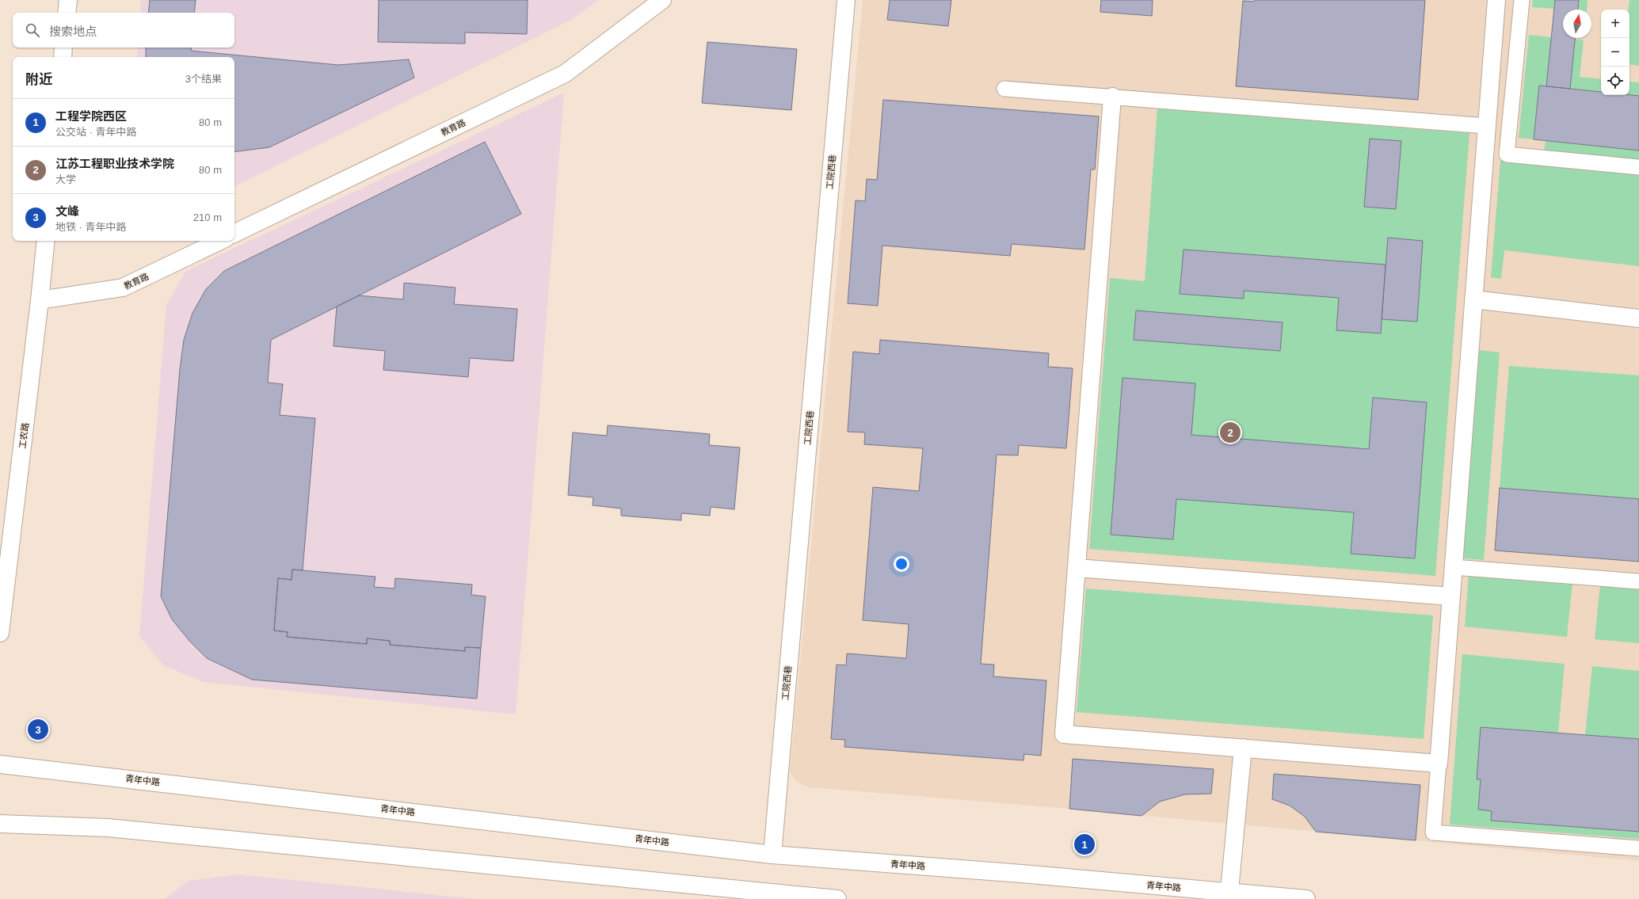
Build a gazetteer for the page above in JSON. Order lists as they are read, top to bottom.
{
  "streets": {
    "street": [
      "教育路",
      "工院西巷",
      "工农路",
      "青年中路"
    ]
  },
  "crossings": [
    ["教育路", "工农路"],
    ["工院西巷", "青年中路"]
  ],
  "north": "top",
  "page": {
    "map_buttons": ["+", "−"],
    "search": "搜索地点",
    "heading": ["附近", "3个结果"],
    "list": [
      {
        "mark": "1",
        "name": "工程学院西区",
        "note": "公交站 · 青年中路",
        "value": "80 m"
      },
      {
        "mark": "2",
        "name": "江苏工程职业技术学院",
        "note": "大学",
        "value": "80 m"
      },
      {
        "mark": "3",
        "name": "文峰",
        "note": "地铁 · 青年中路",
        "value": "210 m"
      }
    ],
    "pins": ["2", "3", "1"]
  }
}
